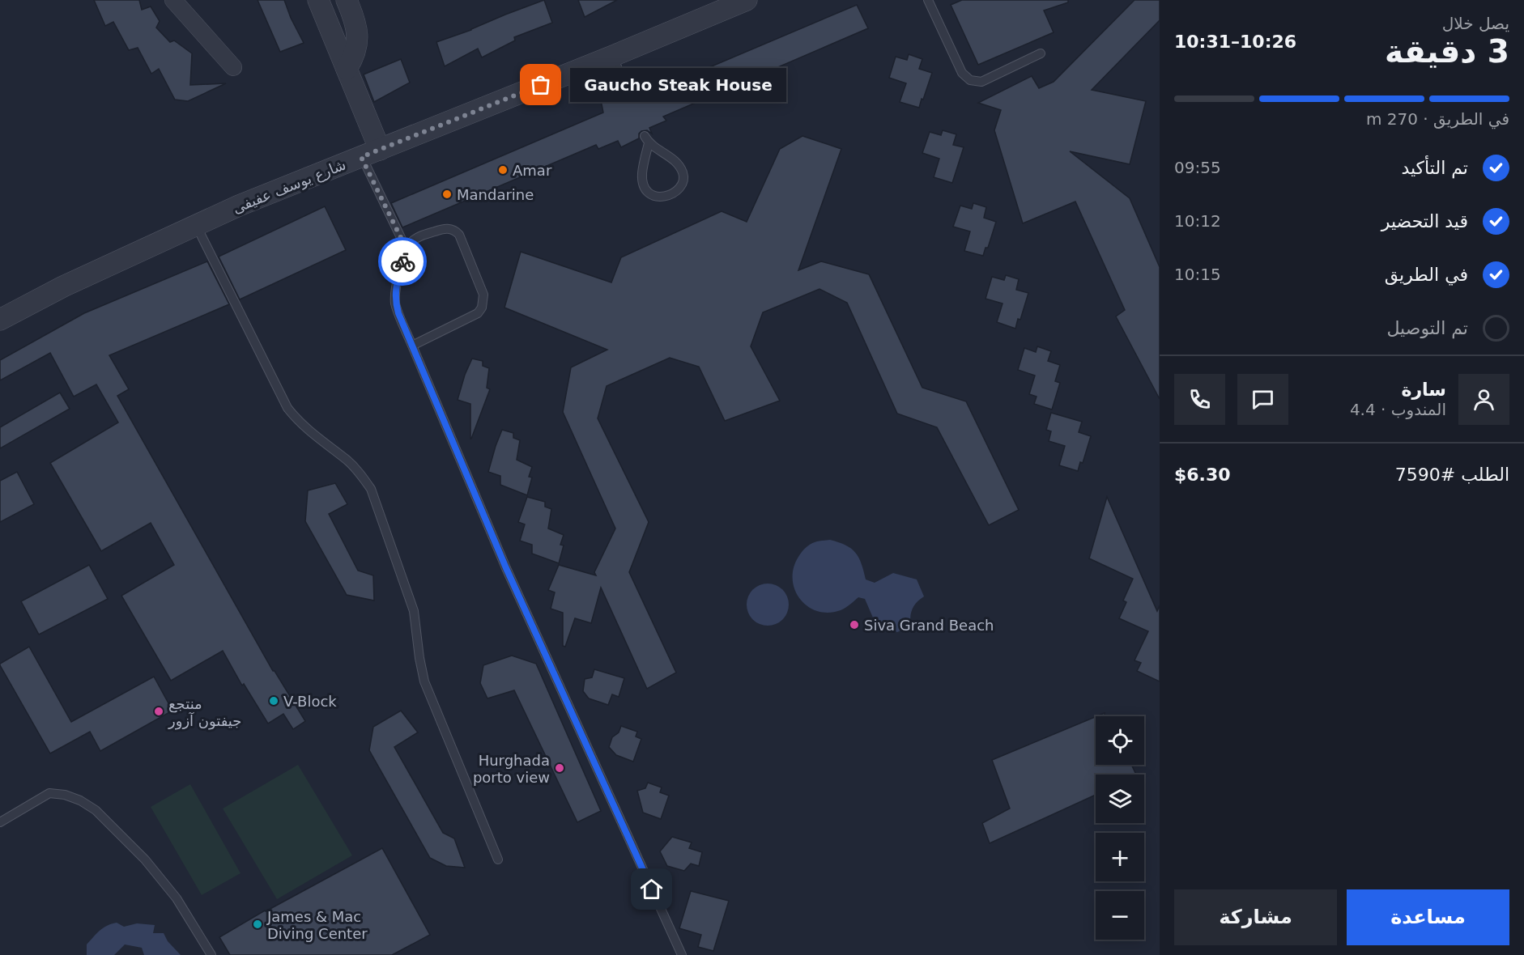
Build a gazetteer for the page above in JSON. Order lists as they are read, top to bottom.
{
  "streets": {
    "street": ["شارع يوسف عفيفى"]
  },
  "places": [
    "Gaucho Steak House",
    "Amar",
    "Mandarine",
    "Siva Grand Beach",
    "V-Block",
    "منتجع جيفتون آزور",
    "Hurghada porto view",
    "James & Mac Diving Center"
  ],
  "page": {
    "heading": ["3 دقيقة", "يصل خلال", "10:26–10:31"],
    "panel": [
      "سارة",
      "المندوب · 4.4",
      "الطلب #7590",
      "$6.30"
    ],
    "bubble": "Gaucho Steak House",
    "bar": "في الطريق · 270 m",
    "list": [
      ["تم التأكيد", "09:55"],
      ["قيد التحضير", "10:12"],
      ["في الطريق", "10:15"],
      "تم التوصيل"
    ],
    "map_buttons": ["+", "−"],
    "buttons": ["مساعدة", "مشاركة"]
  }
}
